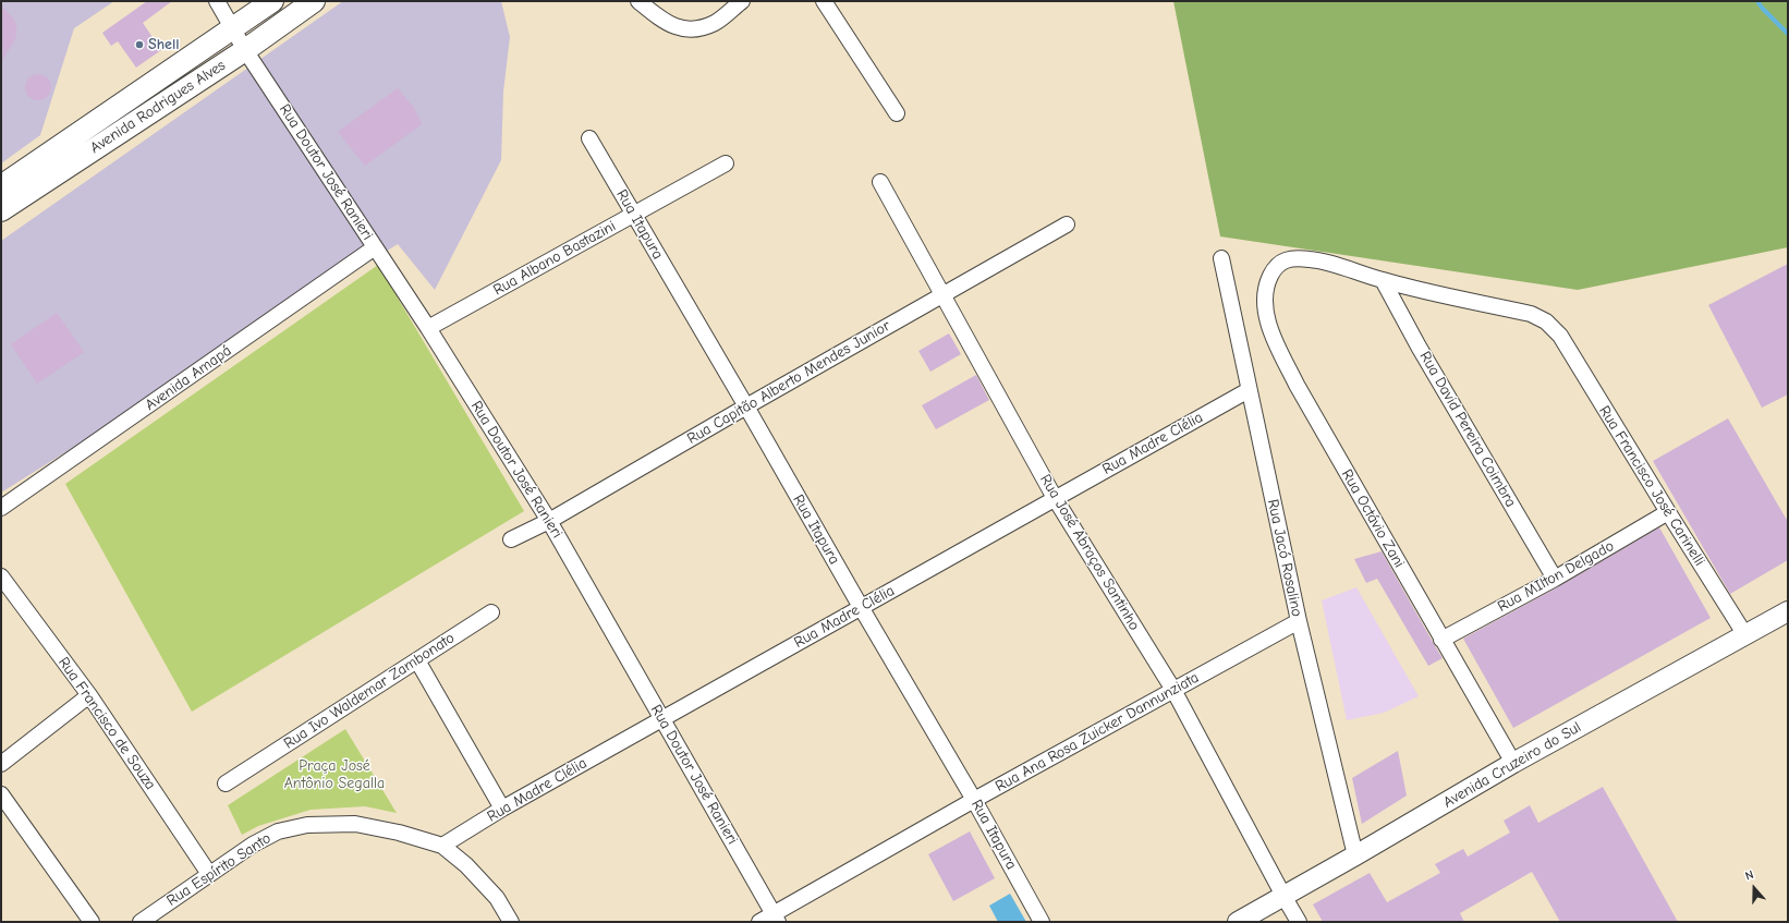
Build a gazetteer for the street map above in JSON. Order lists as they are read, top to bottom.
{
  "streets": {
    "main road": ["Avenida Rodrigues Alves"],
    "street": [
      "Rua Doutor José Ranieri",
      "Rua Itapura",
      "Rua Albano Bastazini",
      "Avenida Amapá",
      "Rua Capitão Alberto Mendes Junior",
      "Rua David Pereira Coimbra",
      "Rua Madre Clélia",
      "Rua Francisco José Carinelli",
      "Rua Octávio Zani",
      "Rua José Abraços Santinho",
      "Rua Jacó Rosalino",
      "Rua MIlton Delgado",
      "Rua Ivo Waldemar Zambonato",
      "Rua Francisco de Souza",
      "Rua Ana Rosa Zuicker Dannunziata",
      "Avenida Cruzeiro do Sul",
      "Rua Espírito Santo"
    ]
  },
  "crossings": [
    ["Avenida Rodrigues Alves", "Rua Doutor José Ranieri"],
    ["Rua Doutor José Ranieri", "Rua Albano Bastazini"],
    ["Rua Doutor José Ranieri", "Avenida Amapá"],
    ["Rua Doutor José Ranieri", "Rua Capitão Alberto Mendes Junior"],
    ["Rua Doutor José Ranieri", "Rua Madre Clélia"],
    ["Rua Doutor José Ranieri", "Rua Ana Rosa Zuicker Dannunziata"],
    ["Rua Itapura", "Rua Albano Bastazini"],
    ["Rua Itapura", "Rua Capitão Alberto Mendes Junior"],
    ["Rua Itapura", "Rua Madre Clélia"],
    ["Rua Itapura", "Rua Ana Rosa Zuicker Dannunziata"],
    ["Rua Capitão Alberto Mendes Junior", "Rua José Abraços Santinho"],
    ["Rua David Pereira Coimbra", "Rua Francisco José Carinelli"],
    ["Rua David Pereira Coimbra", "Rua MIlton Delgado"],
    ["Rua Madre Clélia", "Rua José Abraços Santinho"],
    ["Rua Madre Clélia", "Rua Jacó Rosalino"],
    ["Rua Madre Clélia", "Rua Espírito Santo"],
    ["Rua Francisco José Carinelli", "Rua Octávio Zani"],
    ["Rua Francisco José Carinelli", "Rua MIlton Delgado"],
    ["Rua Francisco José Carinelli", "Avenida Cruzeiro do Sul"],
    ["Rua Octávio Zani", "Rua MIlton Delgado"],
    ["Rua Octávio Zani", "Avenida Cruzeiro do Sul"],
    ["Rua José Abraços Santinho", "Rua Ana Rosa Zuicker Dannunziata"],
    ["Rua José Abraços Santinho", "Avenida Cruzeiro do Sul"],
    ["Rua Jacó Rosalino", "Rua Ana Rosa Zuicker Dannunziata"],
    ["Rua Jacó Rosalino", "Avenida Cruzeiro do Sul"],
    ["Rua Francisco de Souza", "Rua Espírito Santo"]
  ],
  "parks": ["Praça José Antônio Segalla"],
  "places": ["Shell"],
  "north": "top"
}
